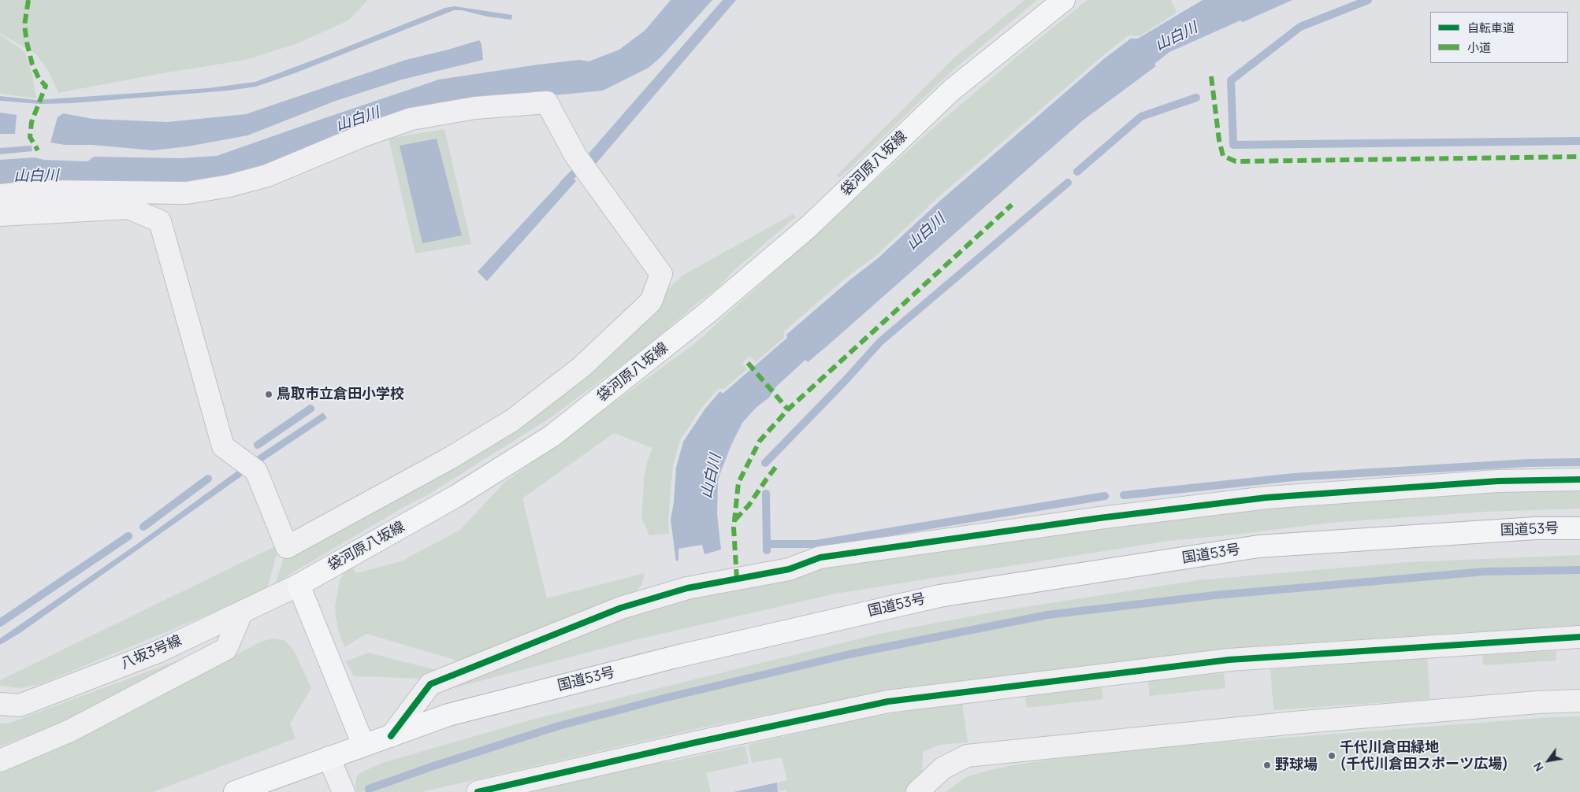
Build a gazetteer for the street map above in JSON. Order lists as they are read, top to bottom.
{
  "streets": {
    "main road": ["袋河原八坂線", "国道53号"],
    "street": ["八坂3号線"]
  },
  "crossings": [
    ["袋河原八坂線", "八坂3号線"]
  ],
  "water": ["山白川"],
  "places": ["鳥取市立倉田小学校", "千代川倉田緑地 (千代川倉田スポーツ広場)", "野球場"],
  "legend": ["自転車道", "小道"],
  "north": "bottom left"
}
